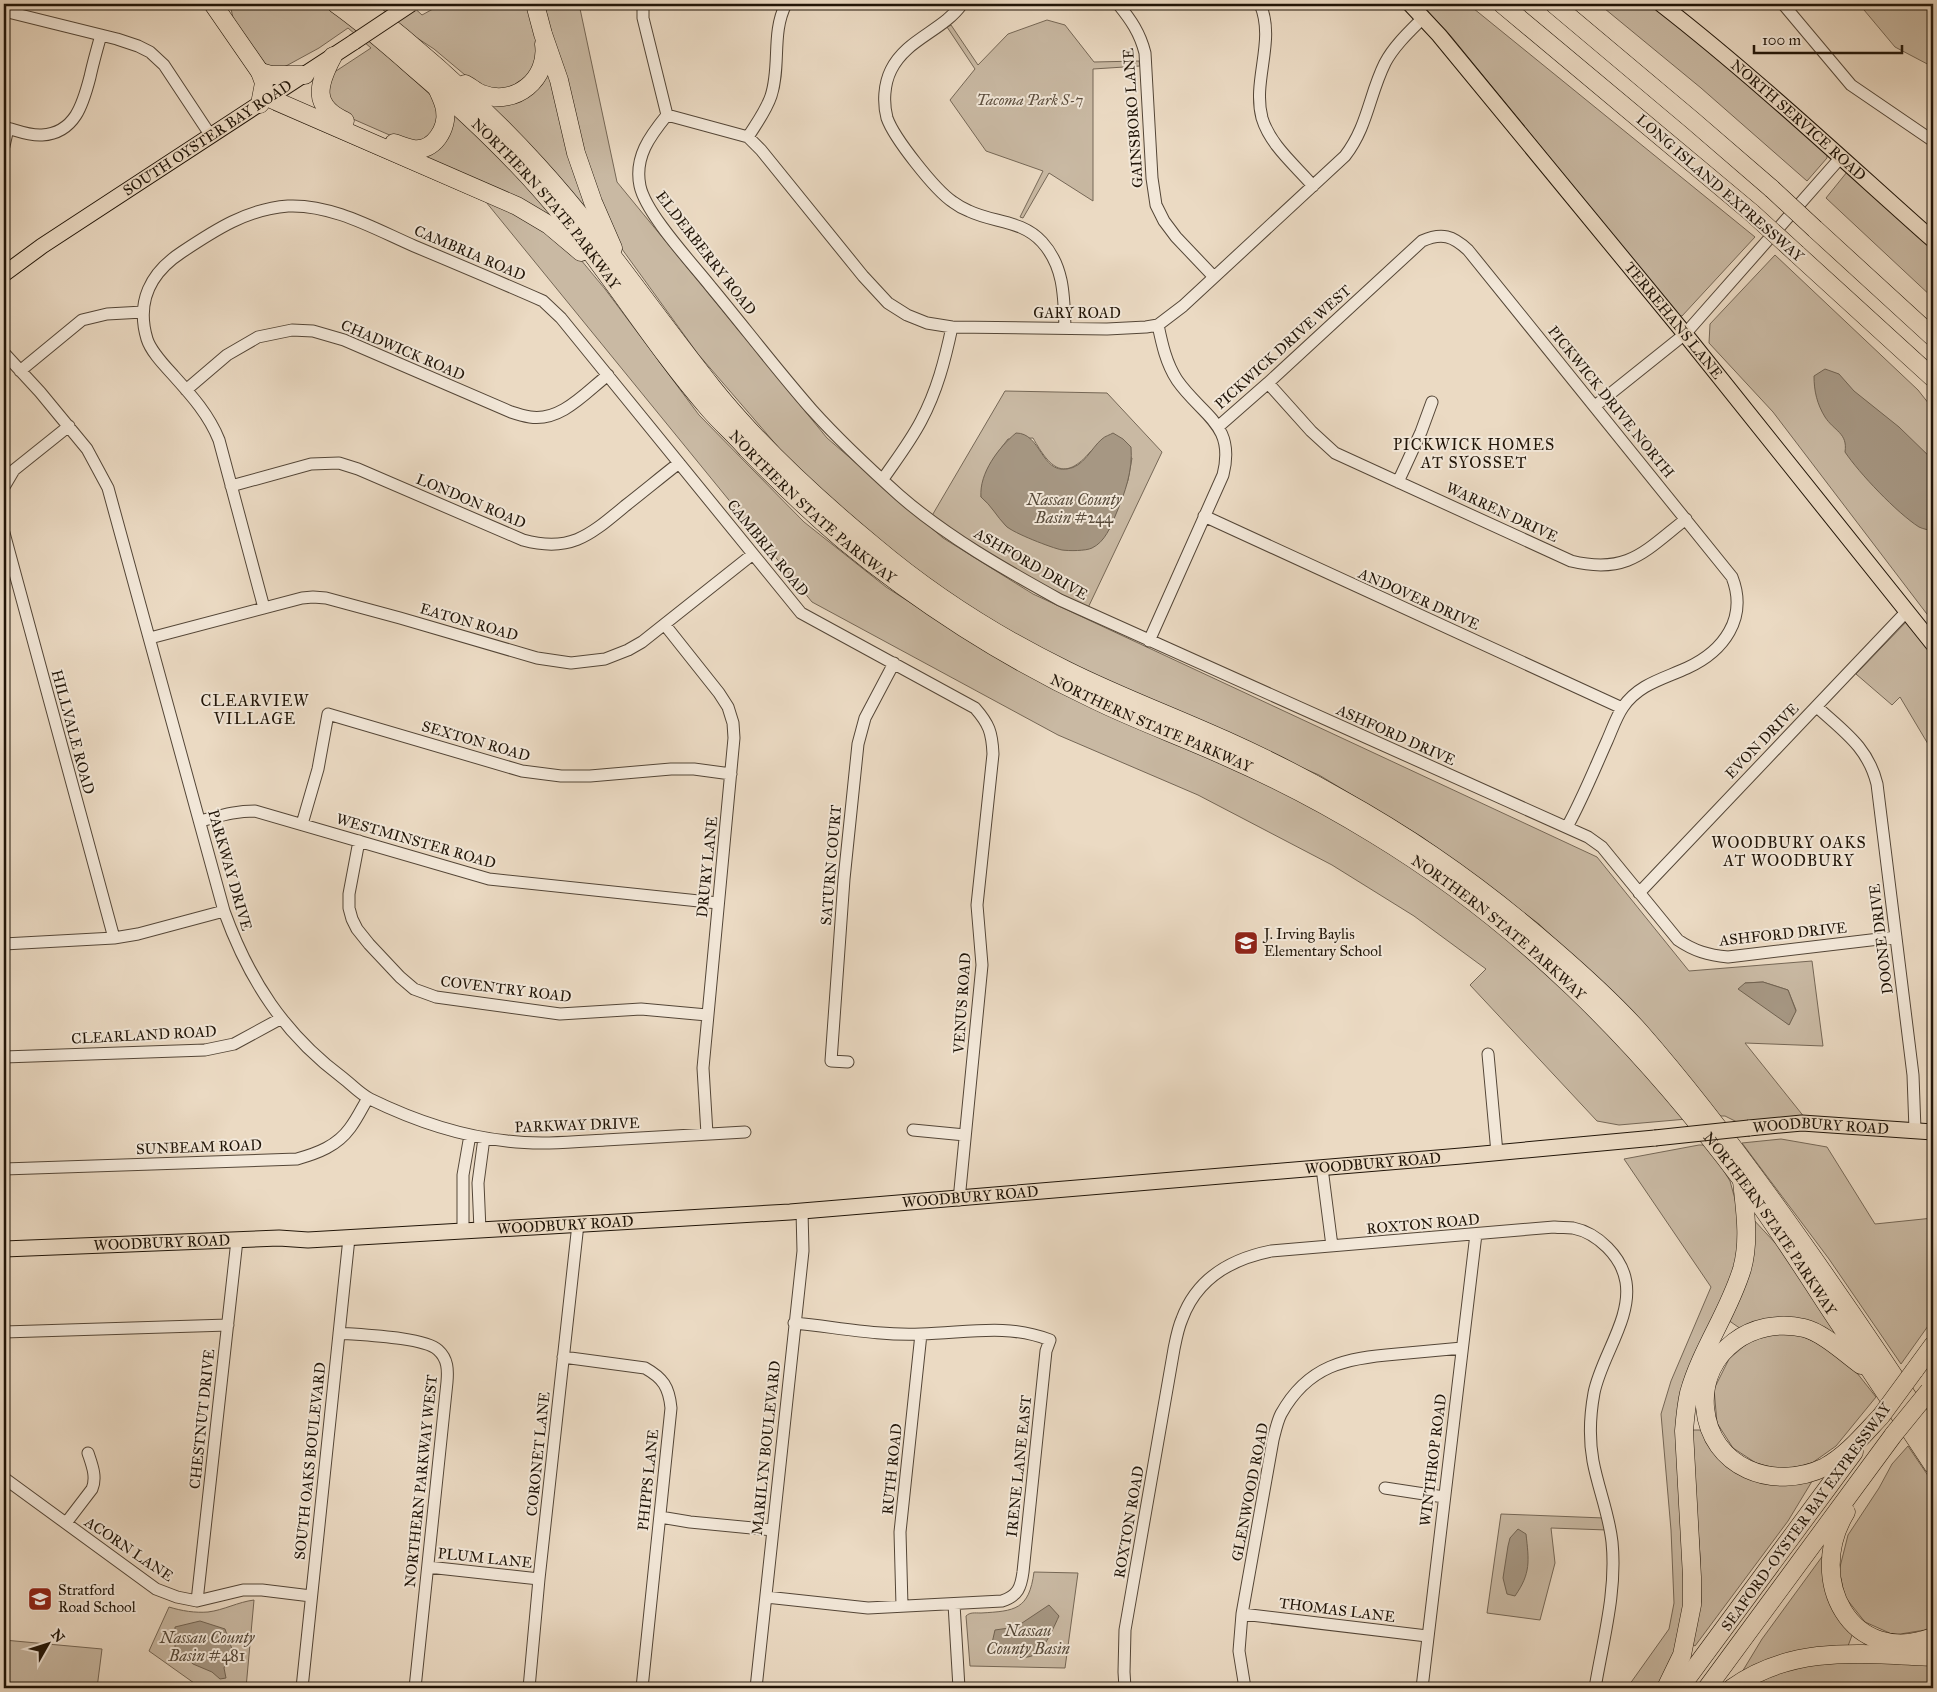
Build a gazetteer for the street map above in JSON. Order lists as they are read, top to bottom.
{
  "streets": {
    "highway": ["LONG ISLAND EXPRESSWAY", "NORTHERN STATE PARKWAY", "SEAFORD-OYSTER BAY EXPRESSWAY"],
    "main road": [
      "NORTH SERVICE ROAD",
      "SOUTH OYSTER BAY ROAD",
      "TERREHANS LANE",
      "WOODBURY ROAD"
    ],
    "street": [
      "GAINSBORO LANE",
      "CAMBRIA ROAD",
      "ELDERBERRY ROAD",
      "GARY ROAD",
      "PICKWICK DRIVE WEST",
      "CHADWICK ROAD",
      "PICKWICK DRIVE NORTH",
      "LONDON ROAD",
      "WARREN DRIVE",
      "ASHFORD DRIVE",
      "ANDOVER DRIVE",
      "EATON ROAD",
      "HILLVALE ROAD",
      "SEXTON ROAD",
      "EVON DRIVE",
      "WESTMINSTER ROAD",
      "SATURN COURT",
      "DRURY LANE",
      "PARKWAY DRIVE",
      "DOONE DRIVE",
      "COVENTRY ROAD",
      "VENUS ROAD",
      "CLEARLAND ROAD",
      "SUNBEAM ROAD",
      "ROXTON ROAD",
      "CHESTNUT DRIVE",
      "MARILYN BOULEVARD",
      "CORONET LANE",
      "WINTHROP ROAD",
      "SOUTH OAKS BOULEVARD",
      "IRENE LANE EAST",
      "RUTH ROAD",
      "PHIPPS LANE",
      "NORTHERN PARKWAY WEST",
      "GLENWOOD ROAD",
      "ACORN LANE",
      "PLUM LANE",
      "THOMAS LANE"
    ]
  },
  "crossings": [
    ["GAINSBORO LANE", "GARY ROAD"],
    ["CAMBRIA ROAD", "CHADWICK ROAD"],
    ["CAMBRIA ROAD", "LONDON ROAD"],
    ["CAMBRIA ROAD", "EATON ROAD"],
    ["CAMBRIA ROAD", "SATURN COURT"],
    ["CAMBRIA ROAD", "VENUS ROAD"],
    ["ELDERBERRY ROAD", "ASHFORD DRIVE"],
    ["GARY ROAD", "TERREHANS LANE"],
    ["TERREHANS LANE", "EVON DRIVE"],
    ["PICKWICK DRIVE WEST", "PICKWICK DRIVE NORTH"],
    ["PICKWICK DRIVE WEST", "WARREN DRIVE"],
    ["PICKWICK DRIVE WEST", "ASHFORD DRIVE"],
    ["PICKWICK DRIVE WEST", "ANDOVER DRIVE"],
    ["PICKWICK DRIVE NORTH", "WARREN DRIVE"],
    ["PICKWICK DRIVE NORTH", "ANDOVER DRIVE"],
    ["ASHFORD DRIVE", "EVON DRIVE"],
    ["ASHFORD DRIVE", "DOONE DRIVE"],
    ["EATON ROAD", "DRURY LANE"],
    ["EATON ROAD", "PARKWAY DRIVE"],
    ["SEXTON ROAD", "WESTMINSTER ROAD"],
    ["SEXTON ROAD", "DRURY LANE"],
    ["EVON DRIVE", "DOONE DRIVE"],
    ["WESTMINSTER ROAD", "DRURY LANE"],
    ["WESTMINSTER ROAD", "PARKWAY DRIVE"],
    ["WESTMINSTER ROAD", "COVENTRY ROAD"],
    ["DRURY LANE", "PARKWAY DRIVE"],
    ["DRURY LANE", "COVENTRY ROAD"],
    ["PARKWAY DRIVE", "CLEARLAND ROAD"],
    ["PARKWAY DRIVE", "SUNBEAM ROAD"],
    ["DOONE DRIVE", "WOODBURY ROAD"],
    ["VENUS ROAD", "WOODBURY ROAD"],
    ["WOODBURY ROAD", "CHESTNUT DRIVE"],
    ["WOODBURY ROAD", "MARILYN BOULEVARD"],
    ["WOODBURY ROAD", "CORONET LANE"],
    ["WOODBURY ROAD", "SOUTH OAKS BOULEVARD"],
    ["ROXTON ROAD", "WINTHROP ROAD"],
    ["CHESTNUT DRIVE", "ACORN LANE"],
    ["CORONET LANE", "PHIPPS LANE"],
    ["CORONET LANE", "PLUM LANE"],
    ["WINTHROP ROAD", "GLENWOOD ROAD"],
    ["WINTHROP ROAD", "THOMAS LANE"],
    ["SOUTH OAKS BOULEVARD", "NORTHERN PARKWAY WEST"],
    ["SOUTH OAKS BOULEVARD", "ACORN LANE"],
    ["IRENE LANE EAST", "RUTH ROAD"],
    ["NORTHERN PARKWAY WEST", "PLUM LANE"],
    ["GLENWOOD ROAD", "THOMAS LANE"]
  ],
  "districts": ["PICKWICK HOMES AT SYOSSET", "CLEARVIEW VILLAGE", "WOODBURY OAKS AT WOODBURY"],
  "water": ["Nassau County Basin #244", "Nassau County Basin", "Nassau County Basin #481"],
  "parks": ["Tacoma Park S-7"],
  "places": {
    "school or university": ["J. Irving Baylis Elementary School", "Stratford Road School"]
  },
  "scale_bar": "100 m",
  "north": "top right"
}
